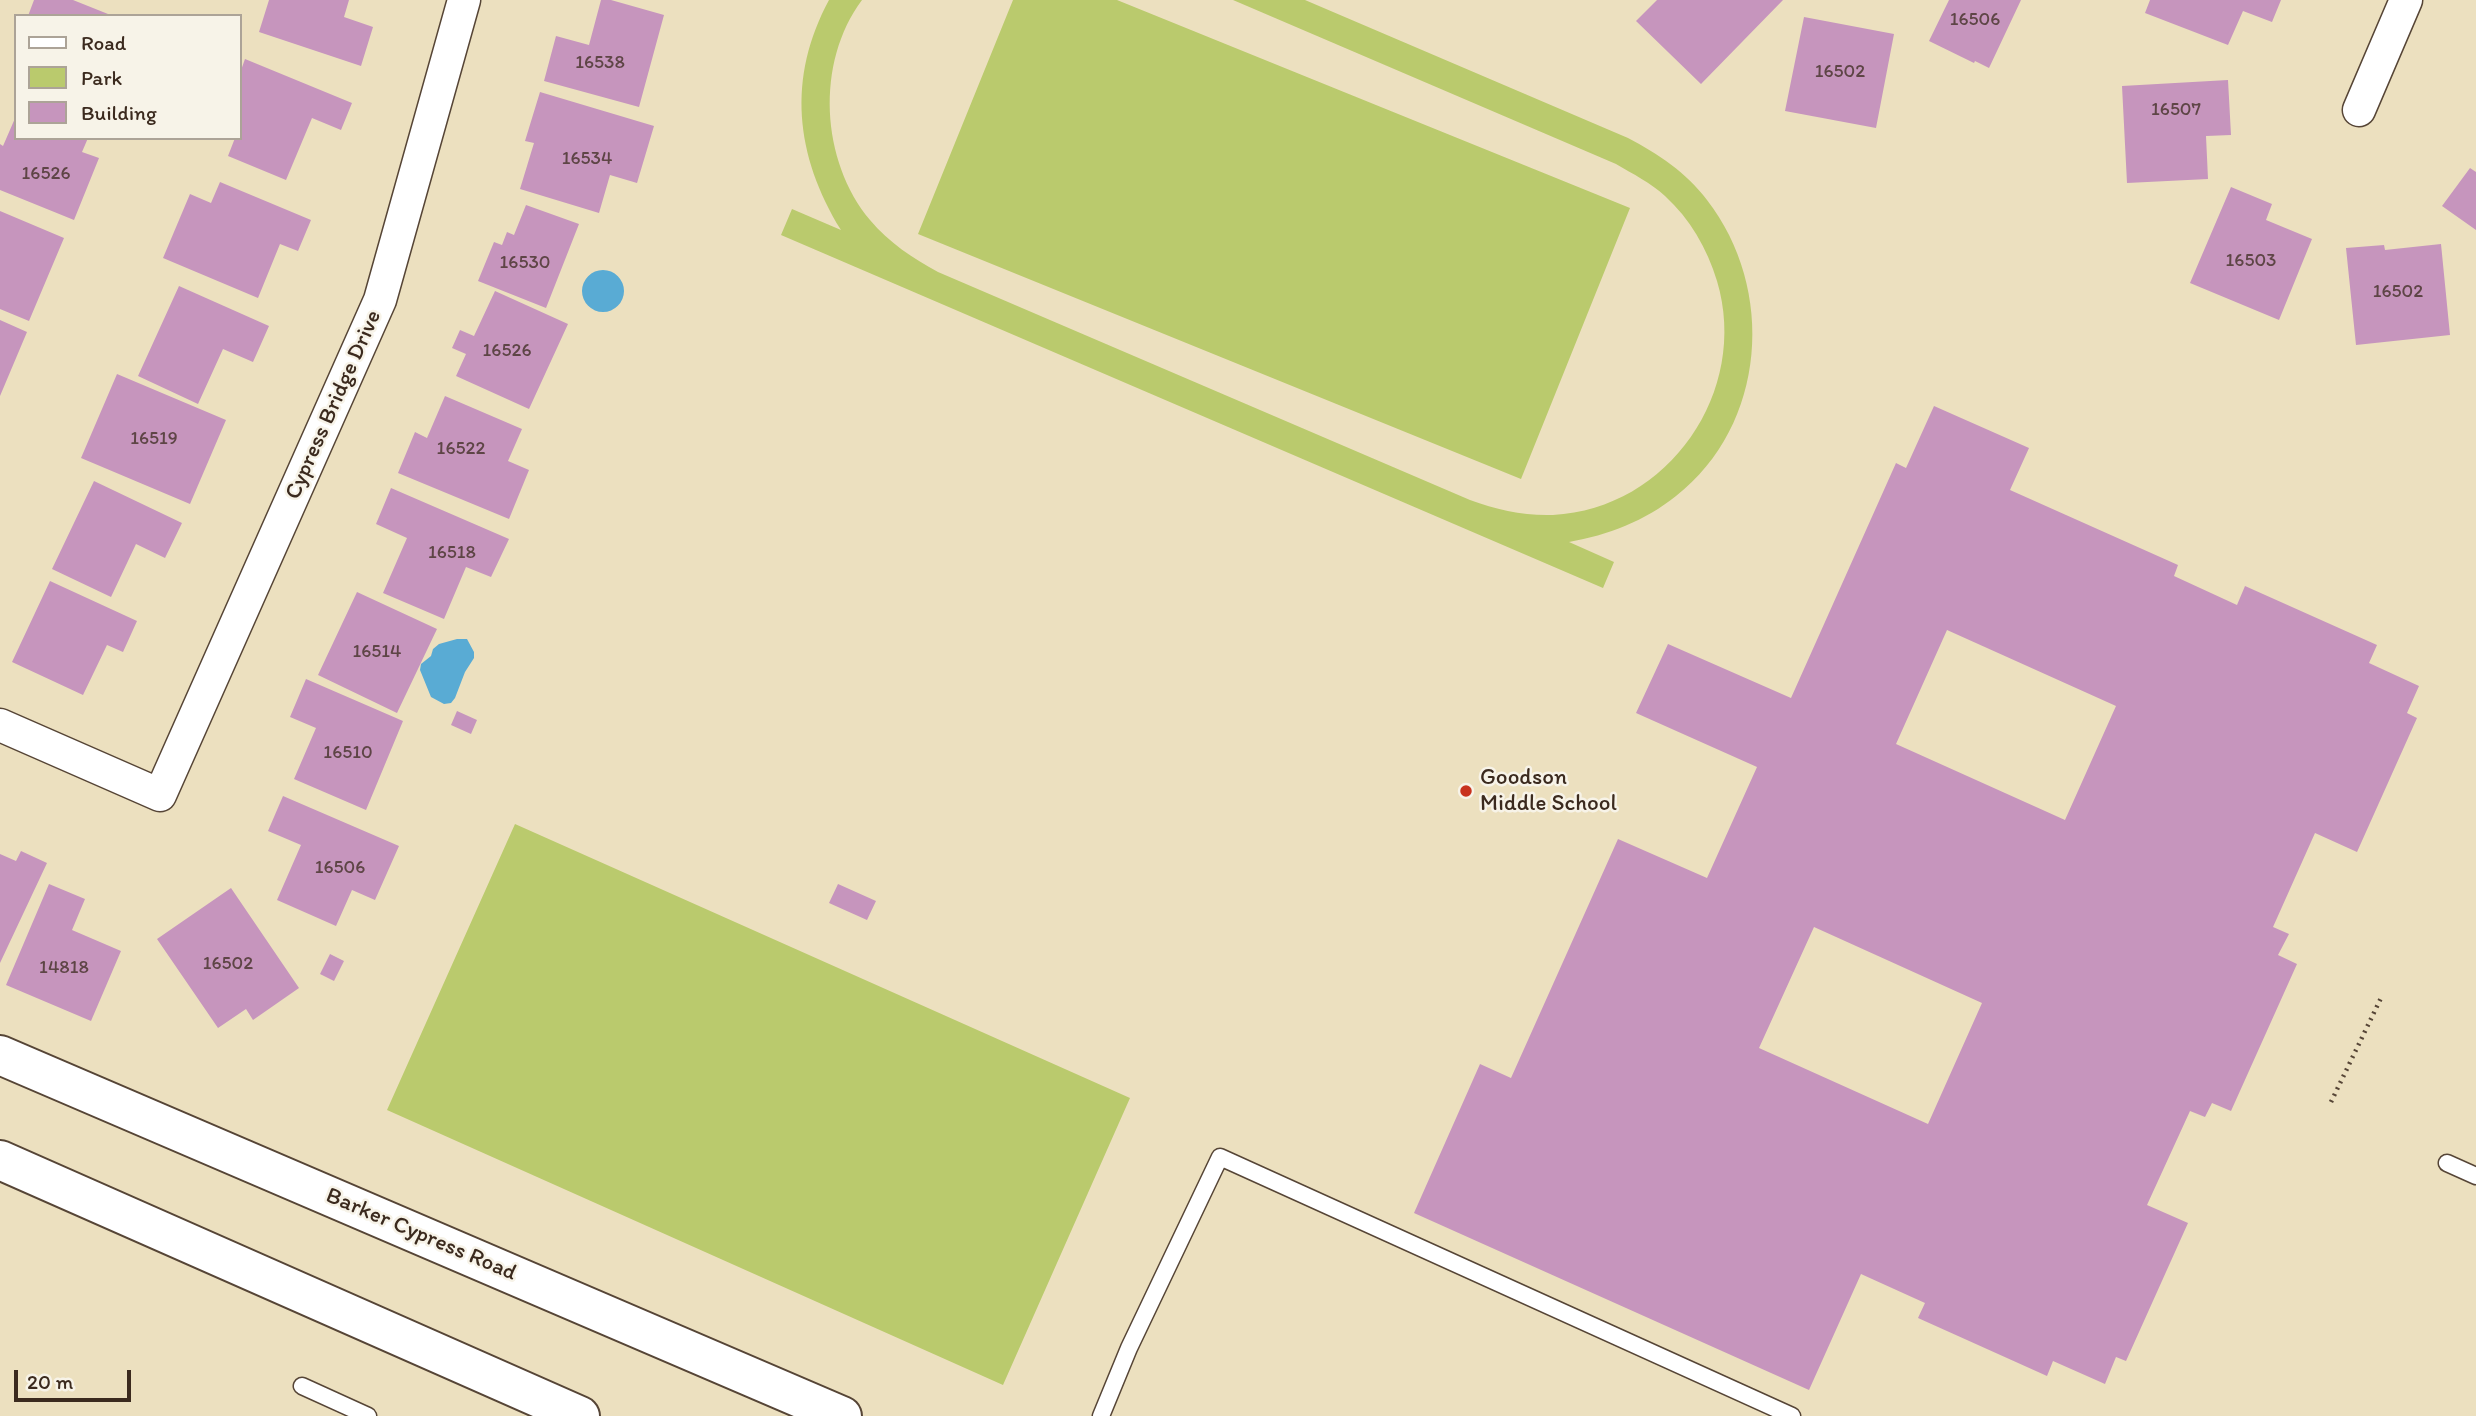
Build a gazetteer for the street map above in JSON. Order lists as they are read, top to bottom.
{
  "streets": {
    "main road": ["Barker Cypress Road"],
    "street": ["Cypress Bridge Drive"]
  },
  "places": ["Goodson Middle School"],
  "house_numbers": [
    "16506",
    "16538",
    "16502",
    "16507",
    "16534",
    "16526",
    "16503",
    "16530",
    "16502",
    "16526",
    "16519",
    "16522",
    "16518",
    "16514",
    "16510",
    "16506",
    "16502",
    "14818"
  ],
  "legend": ["Road", "Park", "Building"],
  "scale_bar": "20 m"
}
